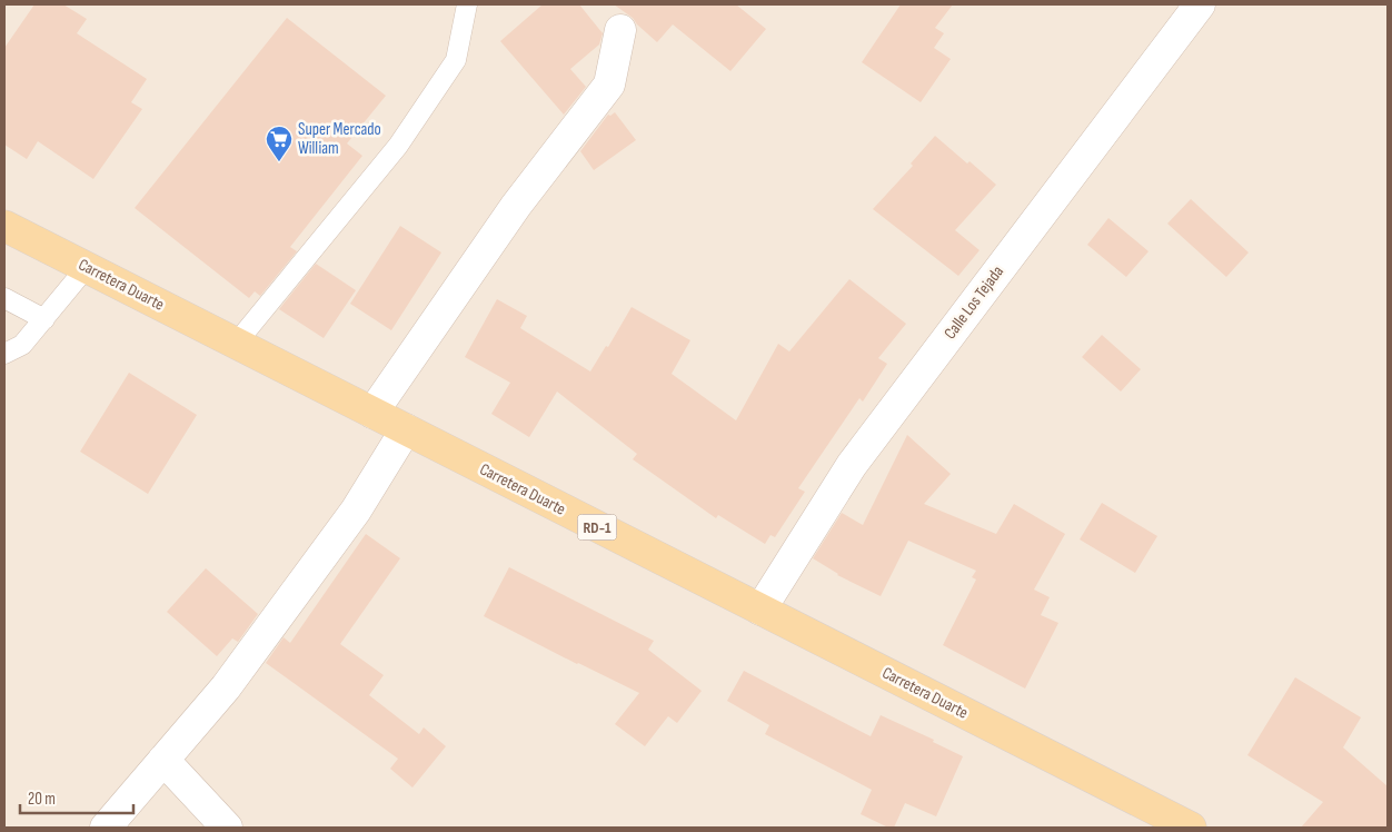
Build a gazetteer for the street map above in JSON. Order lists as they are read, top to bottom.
{
  "streets": {
    "main road": ["Carretera Duarte", "RD-1"],
    "street": ["Calle Los Tejada"]
  },
  "crossings": [
    ["Carretera Duarte", "Calle Los Tejada"]
  ],
  "places": {
    "supermarket": ["Super Mercado William"]
  },
  "scale_bar": "20 m"
}
